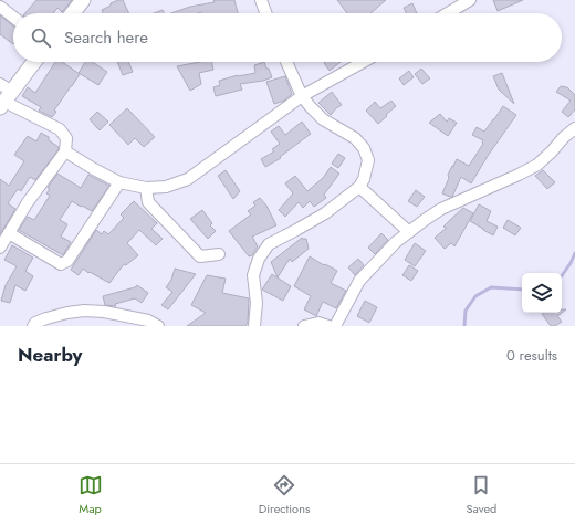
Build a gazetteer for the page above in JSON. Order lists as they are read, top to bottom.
{
  "page": {
    "search": "Search here",
    "heading": ["Nearby", "0 results"],
    "nav": ["Map", "Directions", "Saved"]
  }
}
